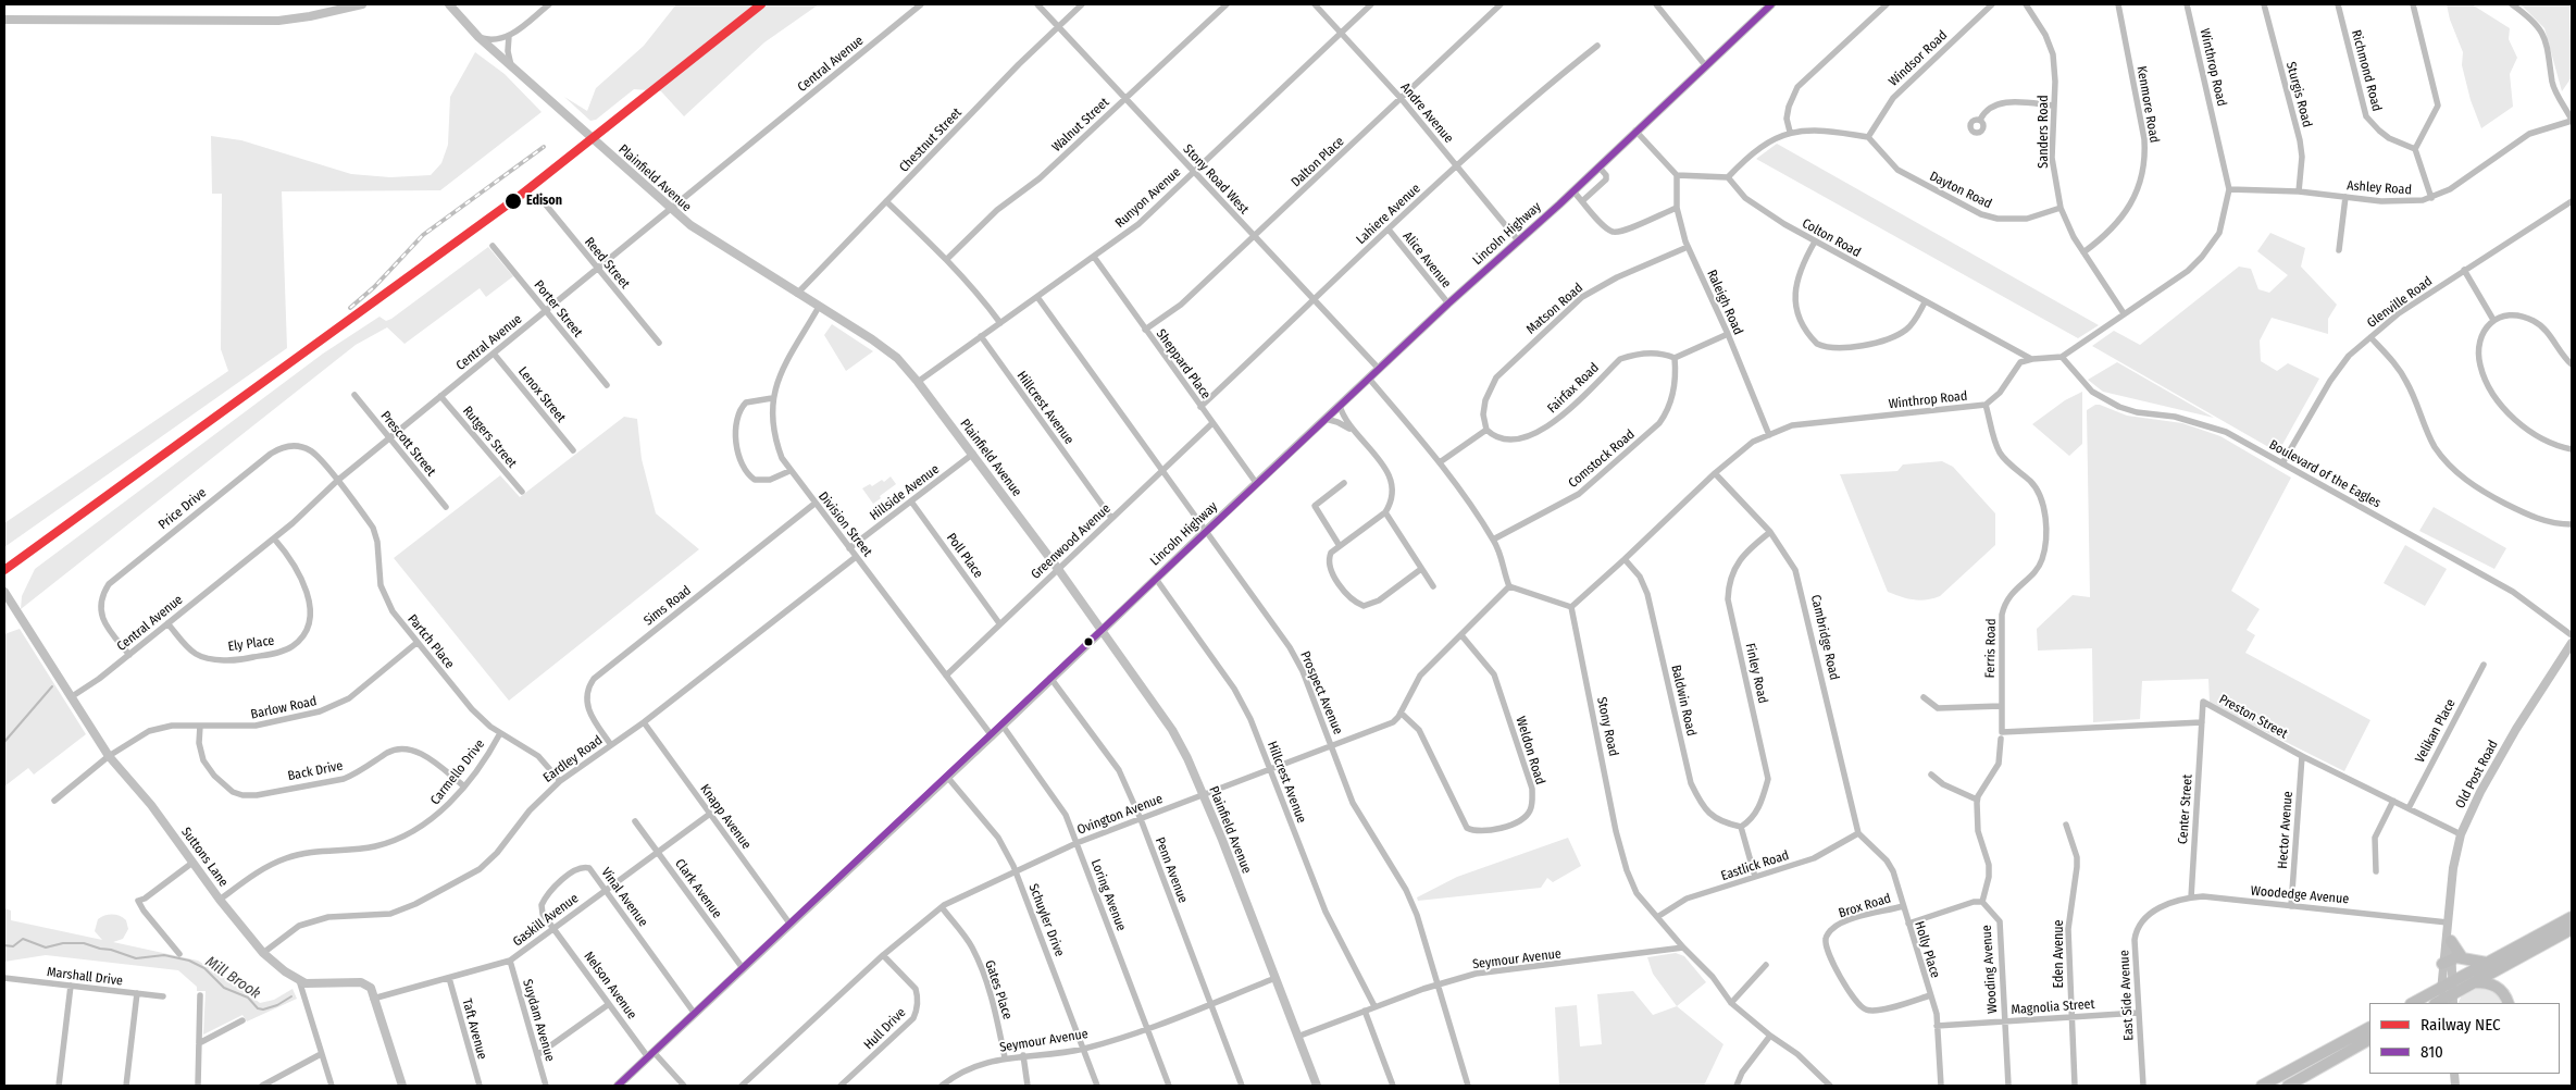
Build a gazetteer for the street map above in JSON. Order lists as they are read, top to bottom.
{
  "streets": {
    "main road": [
      "Plainfield Avenue",
      "Lincoln Highway",
      "Old Post Road",
      "Suttons Lane"
    ],
    "street": [
      "Windsor Road",
      "Central Avenue",
      "Winthrop Road",
      "Richmond Road",
      "Sturgis Road",
      "Kenmore Road",
      "Andre Avenue",
      "Walnut Street",
      "Sanders Road",
      "Chestnut Street",
      "Dalton Place",
      "Stony Road West",
      "Ashley Road",
      "Dayton Road",
      "Runyon Avenue",
      "Lahiere Avenue",
      "Colton Road",
      "Alice Avenue",
      "Reed Street",
      "Raleigh Road",
      "Glenville Road",
      "Porter Street",
      "Matson Road",
      "Sheppard Place",
      "Fairfax Road",
      "Lenox Street",
      "Hillcrest Avenue",
      "Rutgers Street",
      "Prescott Street",
      "Comstock Road",
      "Boulevard of the Eagles",
      "Hillside Avenue",
      "Price Drive",
      "Division Street",
      "Greenwood Avenue",
      "Poll Place",
      "Sims Road",
      "Cambridge Road",
      "Partch Place",
      "Ely Place",
      "Ferris Road",
      "Finley Road",
      "Prospect Avenue",
      "Baldwin Road",
      "Barlow Road",
      "Preston Street",
      "Stony Road",
      "Velikan Place",
      "Weldon Road",
      "Eardley Road",
      "Back Drive",
      "Carmello Drive",
      "Center Street",
      "Ovington Avenue",
      "Knapp Avenue",
      "Hector Avenue",
      "Eastlick Road",
      "Penn Avenue",
      "Clark Avenue",
      "Loring Avenue",
      "Woodedge Avenue",
      "Vinal Avenue",
      "Brox Road",
      "Gaskill Avenue",
      "Schuyler Drive",
      "Holly Place",
      "Eden Avenue",
      "Seymour Avenue",
      "Wooding Avenue",
      "Marshall Drive",
      "Nelson Avenue",
      "Gates Place",
      "East Side Avenue",
      "Magnolia Street",
      "Suydam Avenue",
      "Taft Avenue",
      "Hull Drive"
    ]
  },
  "crossings": [
    ["Windsor Road", "Dayton Road"],
    ["Central Avenue", "Plainfield Avenue"],
    ["Central Avenue", "Reed Street"],
    ["Central Avenue", "Porter Street"],
    ["Central Avenue", "Lenox Street"],
    ["Central Avenue", "Rutgers Street"],
    ["Central Avenue", "Prescott Street"],
    ["Central Avenue", "Price Drive"],
    ["Central Avenue", "Partch Place"],
    ["Central Avenue", "Ely Place"],
    ["Central Avenue", "Suttons Lane"],
    ["Winthrop Road", "Sanders Road"],
    ["Winthrop Road", "Ashley Road"],
    ["Winthrop Road", "Colton Road"],
    ["Winthrop Road", "Raleigh Road"],
    ["Winthrop Road", "Boulevard of the Eagles"],
    ["Winthrop Road", "Cambridge Road"],
    ["Winthrop Road", "Ferris Road"],
    ["Winthrop Road", "Baldwin Road"],
    ["Winthrop Road", "Stony Road"],
    ["Sturgis Road", "Ashley Road"],
    ["Kenmore Road", "Sanders Road"],
    ["Andre Avenue", "Dalton Place"],
    ["Andre Avenue", "Runyon Avenue"],
    ["Andre Avenue", "Lahiere Avenue"],
    ["Andre Avenue", "Lincoln Highway"],
    ["Walnut Street", "Stony Road West"],
    ["Sanders Road", "Dayton Road"],
    ["Chestnut Street", "Plainfield Avenue"],
    ["Chestnut Street", "Stony Road West"],
    ["Dalton Place", "Stony Road West"],
    ["Dalton Place", "Sheppard Place"],
    ["Plainfield Avenue", "Runyon Avenue"],
    ["Plainfield Avenue", "Lincoln Highway"],
    ["Plainfield Avenue", "Hillside Avenue"],
    ["Plainfield Avenue", "Division Street"],
    ["Plainfield Avenue", "Greenwood Avenue"],
    ["Plainfield Avenue", "Ovington Avenue"],
    ["Plainfield Avenue", "Seymour Avenue"],
    ["Stony Road West", "Runyon Avenue"],
    ["Stony Road West", "Lahiere Avenue"],
    ["Stony Road West", "Lincoln Highway"],
    ["Runyon Avenue", "Sheppard Place"],
    ["Runyon Avenue", "Hillcrest Avenue"],
    ["Runyon Avenue", "Prospect Avenue"],
    ["Lahiere Avenue", "Alice Avenue"],
    ["Lahiere Avenue", "Sheppard Place"],
    ["Lincoln Highway", "Alice Avenue"],
    ["Lincoln Highway", "Sheppard Place"],
    ["Lincoln Highway", "Hillcrest Avenue"],
    ["Lincoln Highway", "Division Street"],
    ["Lincoln Highway", "Prospect Avenue"],
    ["Lincoln Highway", "Knapp Avenue"],
    ["Lincoln Highway", "Penn Avenue"],
    ["Lincoln Highway", "Clark Avenue"],
    ["Lincoln Highway", "Loring Avenue"],
    ["Lincoln Highway", "Vinal Avenue"],
    ["Lincoln Highway", "Schuyler Drive"],
    ["Lincoln Highway", "Nelson Avenue"],
    ["Raleigh Road", "Matson Road"],
    ["Glenville Road", "Boulevard of the Eagles"],
    ["Matson Road", "Fairfax Road"],
    ["Sheppard Place", "Greenwood Avenue"],
    ["Fairfax Road", "Comstock Road"],
    ["Hillcrest Avenue", "Greenwood Avenue"],
    ["Hillcrest Avenue", "Ovington Avenue"],
    ["Hillcrest Avenue", "Seymour Avenue"],
    ["Hillside Avenue", "Division Street"],
    ["Hillside Avenue", "Poll Place"],
    ["Price Drive", "Partch Place"],
    ["Division Street", "Greenwood Avenue"],
    ["Division Street", "Sims Road"],
    ["Division Street", "Eardley Road"],
    ["Greenwood Avenue", "Poll Place"],
    ["Greenwood Avenue", "Prospect Avenue"],
    ["Sims Road", "Eardley Road"],
    ["Cambridge Road", "Finley Road"],
    ["Cambridge Road", "Eastlick Road"],
    ["Cambridge Road", "Holly Place"],
    ["Partch Place", "Barlow Road"],
    ["Partch Place", "Eardley Road"],
    ["Partch Place", "Carmello Drive"],
    ["Finley Road", "Baldwin Road"],
    ["Prospect Avenue", "Ovington Avenue"],
    ["Prospect Avenue", "Seymour Avenue"],
    ["Barlow Road", "Back Drive"],
    ["Barlow Road", "Suttons Lane"],
    ["Preston Street", "Velikan Place"],
    ["Preston Street", "Old Post Road"],
    ["Preston Street", "Center Street"],
    ["Preston Street", "Hector Avenue"],
    ["Stony Road", "Eastlick Road"],
    ["Stony Road", "Seymour Avenue"],
    ["Weldon Road", "Ovington Avenue"],
    ["Eardley Road", "Knapp Avenue"],
    ["Eardley Road", "Suttons Lane"],
    ["Back Drive", "Carmello Drive"],
    ["Carmello Drive", "Suttons Lane"],
    ["Old Post Road", "Woodedge Avenue"],
    ["Center Street", "Woodedge Avenue"],
    ["Ovington Avenue", "Penn Avenue"],
    ["Ovington Avenue", "Loring Avenue"],
    ["Ovington Avenue", "Schuyler Drive"],
    ["Ovington Avenue", "Gates Place"],
    ["Ovington Avenue", "Hull Drive"],
    ["Knapp Avenue", "Gaskill Avenue"],
    ["Hector Avenue", "Woodedge Avenue"],
    ["Suttons Lane", "Gaskill Avenue"],
    ["Eastlick Road", "Holly Place"],
    ["Penn Avenue", "Seymour Avenue"],
    ["Clark Avenue", "Gaskill Avenue"],
    ["Loring Avenue", "Seymour Avenue"],
    ["Woodedge Avenue", "East Side Avenue"],
    ["Vinal Avenue", "Gaskill Avenue"],
    ["Vinal Avenue", "Nelson Avenue"],
    ["Brox Road", "Holly Place"],
    ["Gaskill Avenue", "Nelson Avenue"],
    ["Gaskill Avenue", "Suydam Avenue"],
    ["Gaskill Avenue", "Taft Avenue"],
    ["Schuyler Drive", "Seymour Avenue"],
    ["Holly Place", "Magnolia Street"],
    ["Eden Avenue", "Magnolia Street"],
    ["Seymour Avenue", "Gates Place"],
    ["Wooding Avenue", "Magnolia Street"],
    ["East Side Avenue", "Magnolia Street"]
  ],
  "water": ["Mill Brook"],
  "places": ["Edison"],
  "lines": ["rail line NEC", "transit line 810"],
  "legend": ["Railway NEC", "810"]
}
